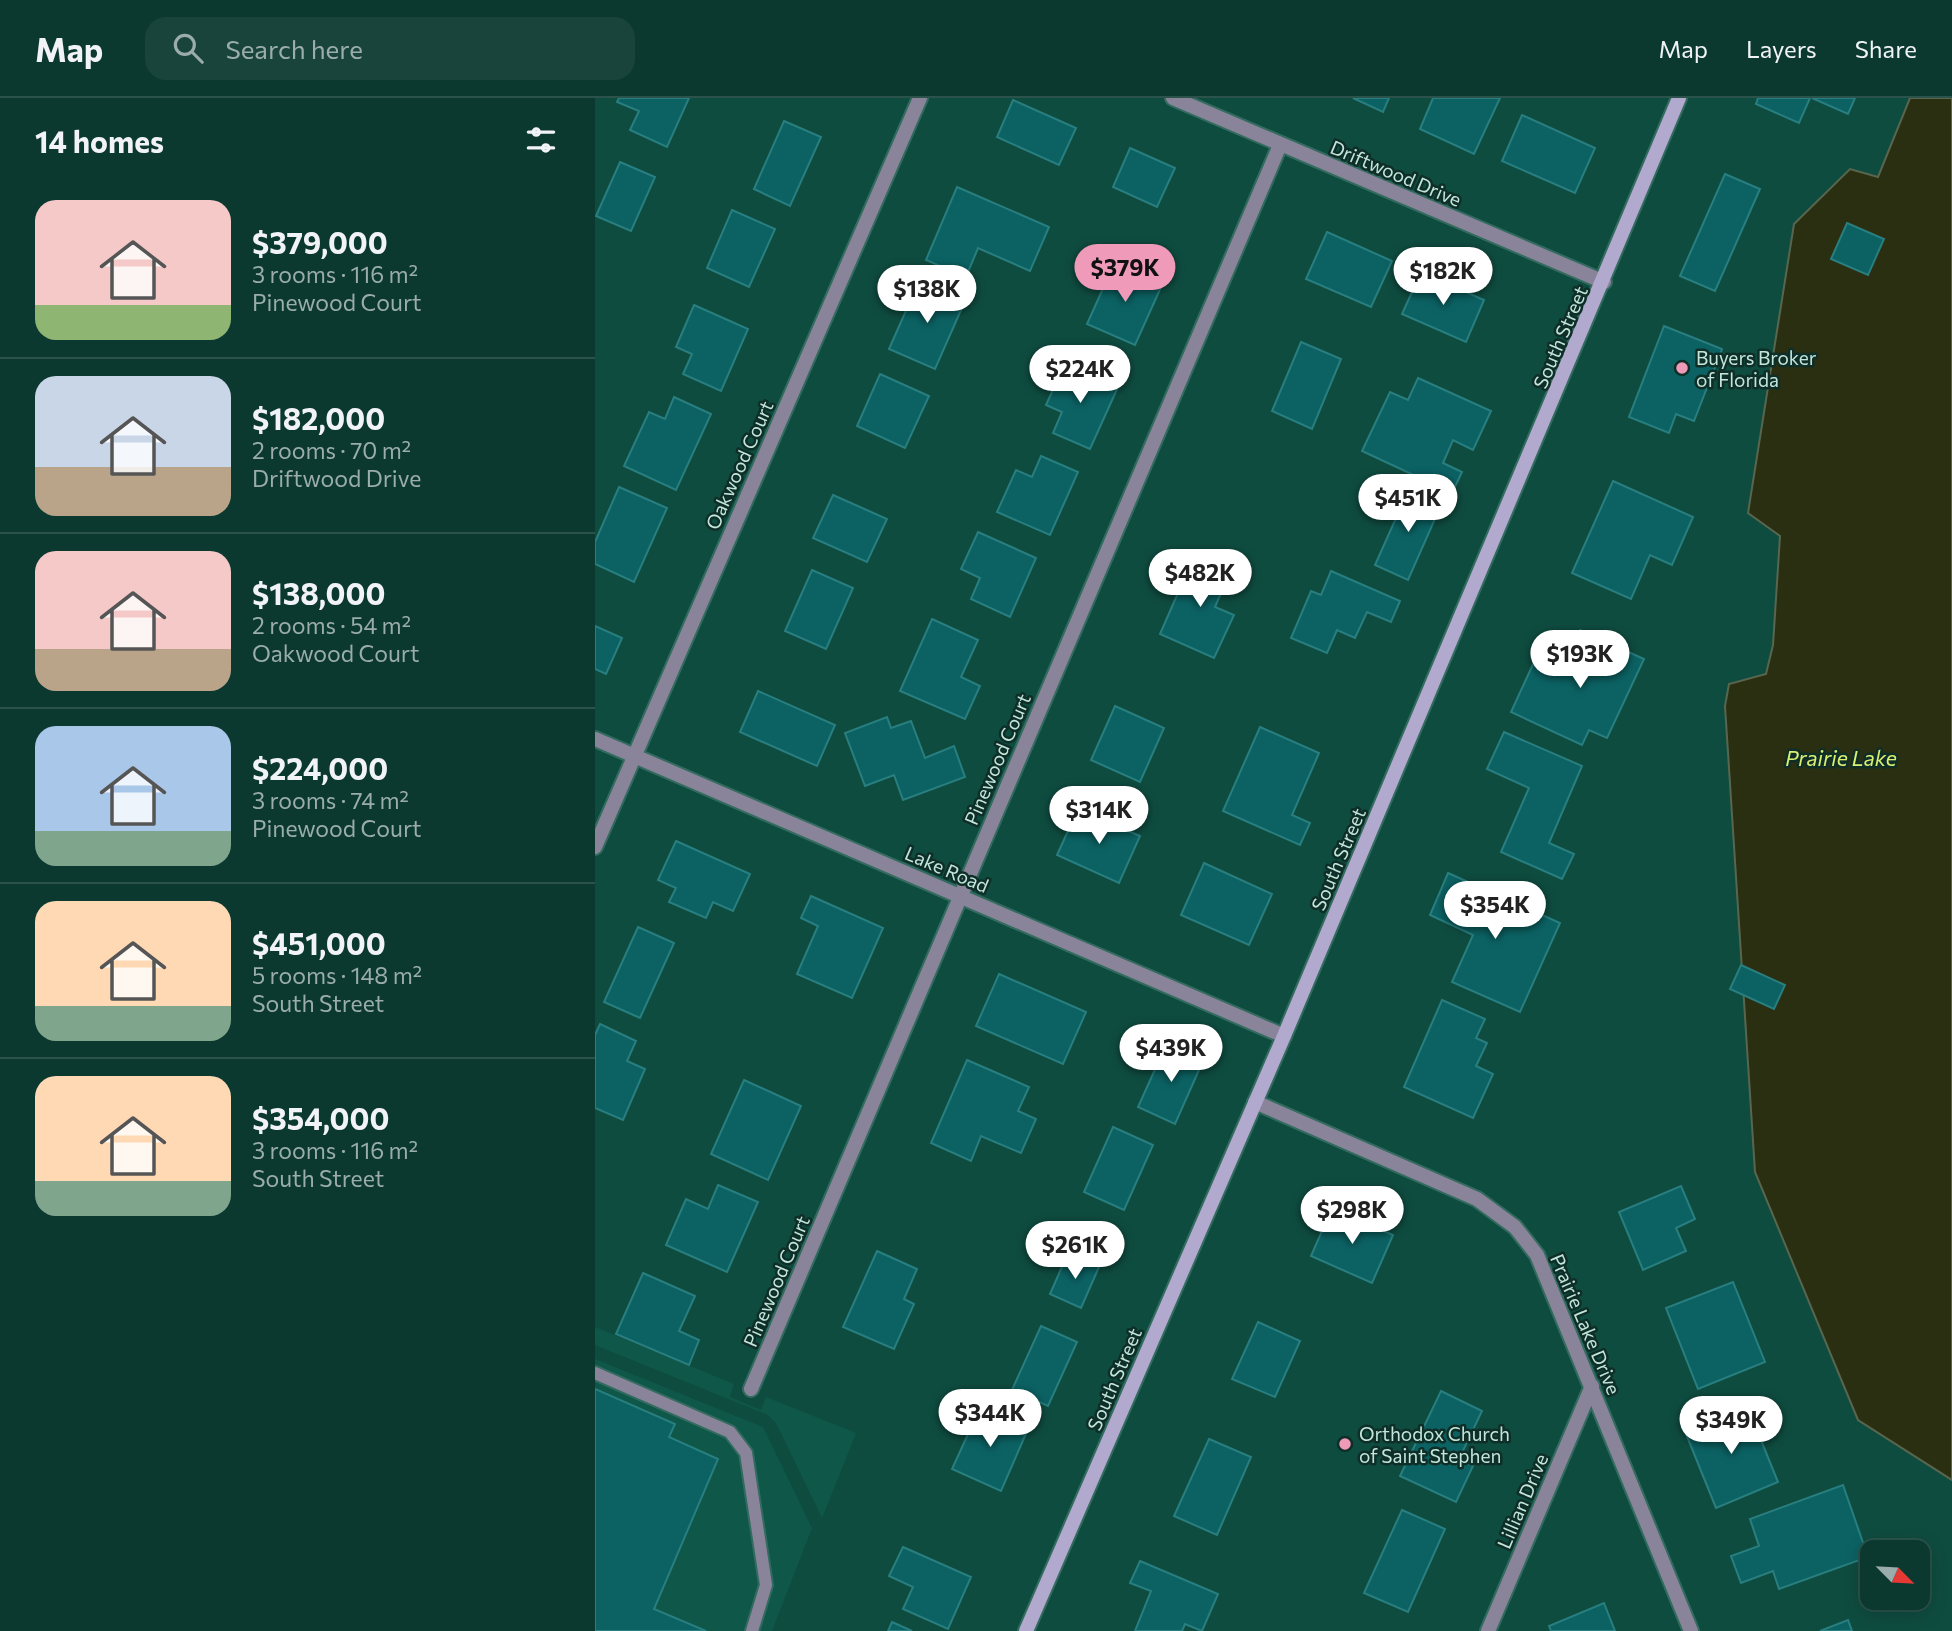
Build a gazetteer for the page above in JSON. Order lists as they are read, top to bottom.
{
  "streets": {
    "street": [
      "Driftwood Drive",
      "South Street",
      "Oakwood Court",
      "Pinewood Court",
      "Lake Road",
      "Prairie Lake Drive",
      "Lillian Drive"
    ]
  },
  "crossings": [
    ["Driftwood Drive", "South Street"],
    ["Driftwood Drive", "Pinewood Court"],
    ["South Street", "Lake Road"],
    ["South Street", "Prairie Lake Drive"],
    ["Oakwood Court", "Lake Road"],
    ["Pinewood Court", "Lake Road"],
    ["Prairie Lake Drive", "Lillian Drive"]
  ],
  "water": ["Prairie Lake"],
  "places": ["Buyers Broker of Florida", "Orthodox Church of Saint Stephen"],
  "north": "bottom right",
  "page": {
    "header": "Map",
    "search": "Search here",
    "nav": ["Map", "Layers", "Share"],
    "heading": "14 homes",
    "list": [
      {
        "name": "$379,000",
        "note": "3 rooms · 116 m² · Pinewood Court"
      },
      {
        "name": "$182,000",
        "note": "2 rooms · 70 m² · Driftwood Drive"
      },
      {
        "name": "$138,000",
        "note": "2 rooms · 54 m² · Oakwood Court"
      },
      {
        "name": "$224,000",
        "note": "3 rooms · 74 m² · Pinewood Court"
      },
      {
        "name": "$451,000",
        "note": "5 rooms · 148 m² · South Street"
      },
      {
        "name": "$354,000",
        "note": "3 rooms · 116 m² · South Street"
      }
    ],
    "price": [
      "$379K",
      "$182K",
      "$138K",
      "$224K",
      "$451K",
      "$482K",
      "$193K",
      "$314K",
      "$354K",
      "$439K",
      "$298K",
      "$261K",
      "$344K",
      "$349K"
    ]
  }
}
